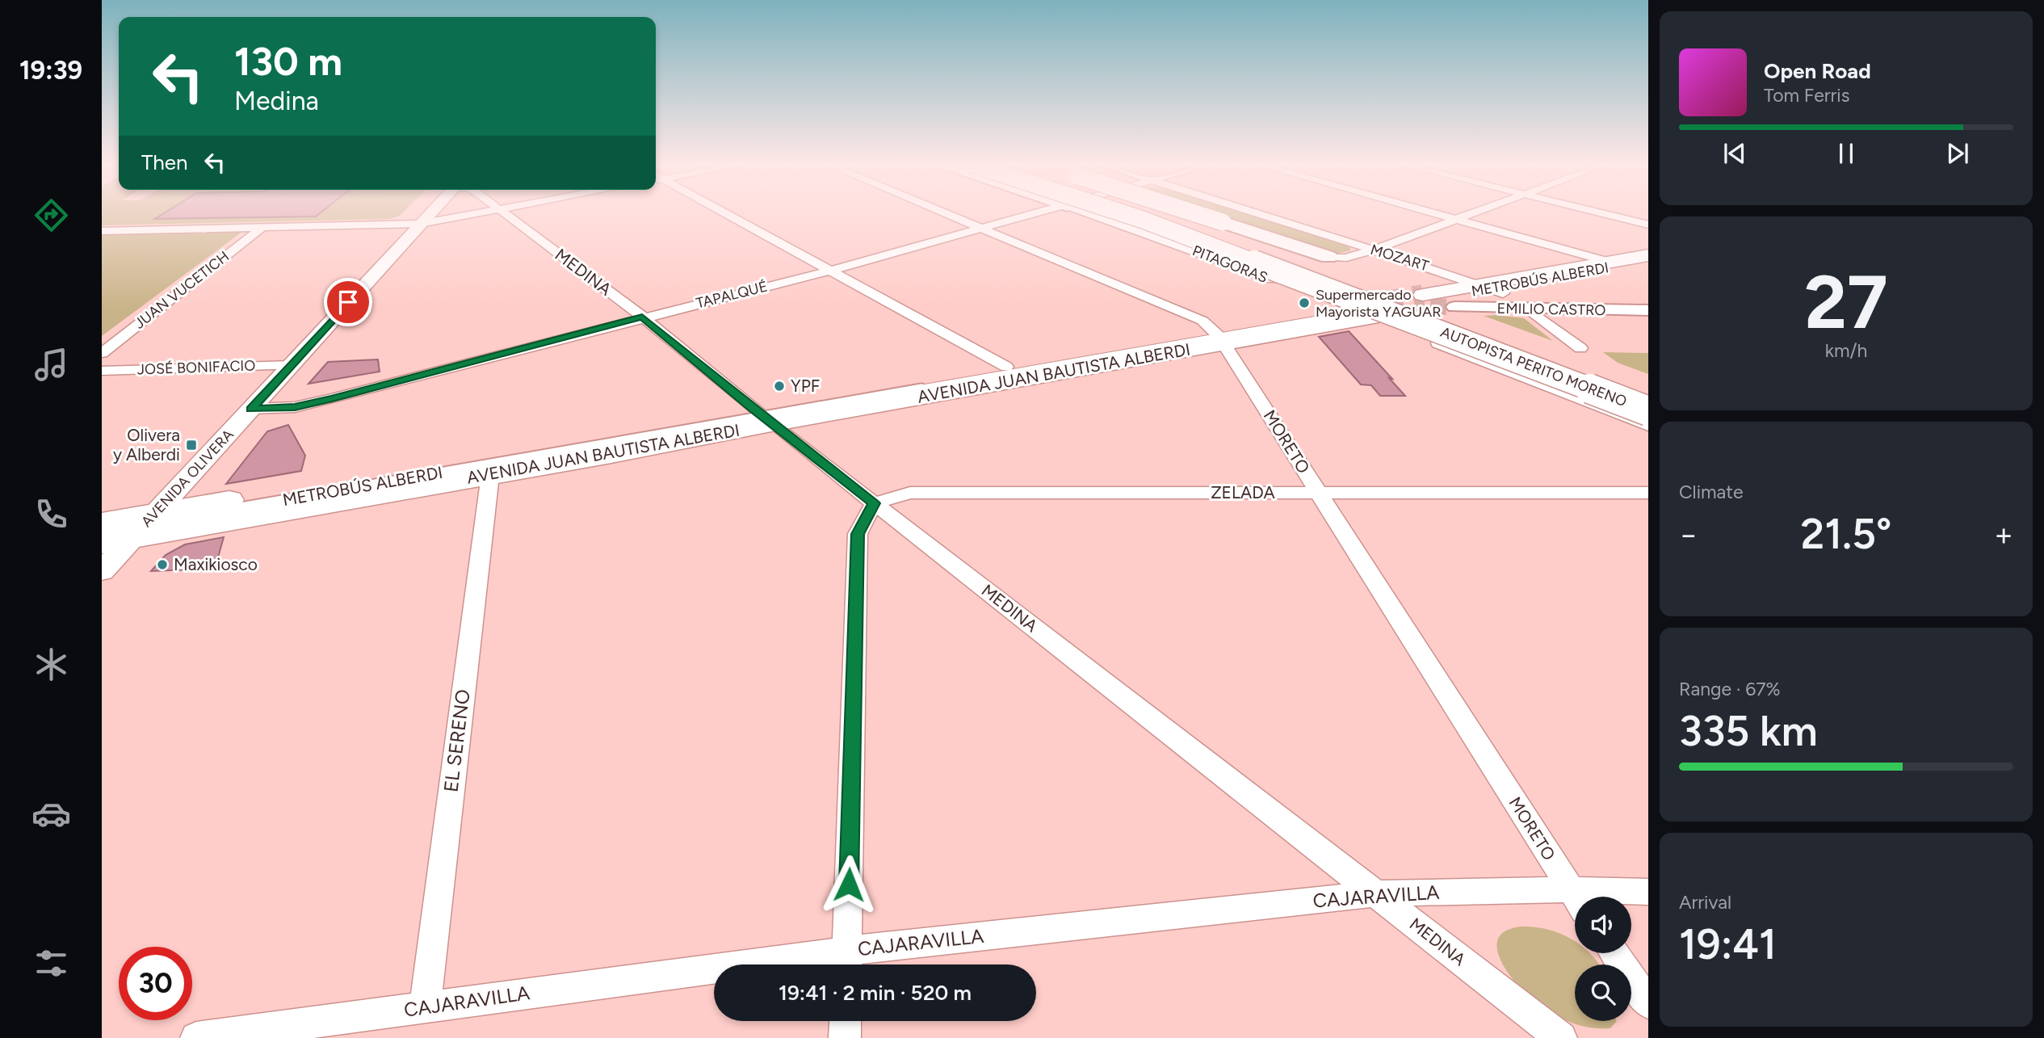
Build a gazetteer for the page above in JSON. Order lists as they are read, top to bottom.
{
  "streets": {
    "highway": ["AUTOPISTA PERITO MORENO"],
    "main road": ["AVENIDA JUAN BAUTISTA ALBERDI", "AVENIDA OLIVERA"],
    "street": [
      "MOZART",
      "PITAGORAS",
      "MEDINA",
      "JUAN VUCETICH",
      "TAPALQUÉ",
      "EMILIO CASTRO",
      "JOSÉ BONIFACIO",
      "MORETO",
      "ZELADA",
      "EL SERENO",
      "CAJARAVILLA"
    ],
    "lane": ["METROBÚS ALBERDI"]
  },
  "crossings": [
    ["MOZART", "METROBÚS ALBERDI"],
    ["PITAGORAS", "AVENIDA JUAN BAUTISTA ALBERDI"],
    ["MEDINA", "TAPALQUÉ"],
    ["MEDINA", "AVENIDA JUAN BAUTISTA ALBERDI"],
    ["MEDINA", "ZELADA"],
    ["MEDINA", "CAJARAVILLA"],
    ["TAPALQUÉ", "MORETO"],
    ["TAPALQUÉ", "AVENIDA OLIVERA"],
    ["JOSÉ BONIFACIO", "AVENIDA OLIVERA"],
    ["AVENIDA JUAN BAUTISTA ALBERDI", "MORETO"],
    ["AVENIDA JUAN BAUTISTA ALBERDI", "AVENIDA OLIVERA"],
    ["AVENIDA JUAN BAUTISTA ALBERDI", "EL SERENO"],
    ["MORETO", "ZELADA"],
    ["EL SERENO", "CAJARAVILLA"]
  ],
  "places": {
    "other": ["Supermercado Mayorista YAGUAR", "YPF", "Maxikiosco"],
    "transit": ["Olivera y Alberdi"]
  },
  "page": {
    "tabs": "19:39",
    "turn": ["130 m", "Medina"],
    "song": ["Open Road", "Tom Ferris"],
    "then": "Then",
    "tile": [
      ["27", "km/h"],
      "Climate",
      ["Range · 67%", "335 km"],
      ["Arrival", "19:41"]
    ],
    "heat": ["−", "21.5°", "+"],
    "limit": "30",
    "trip": "19:41 · 2 min · 520 m"
  }
}
